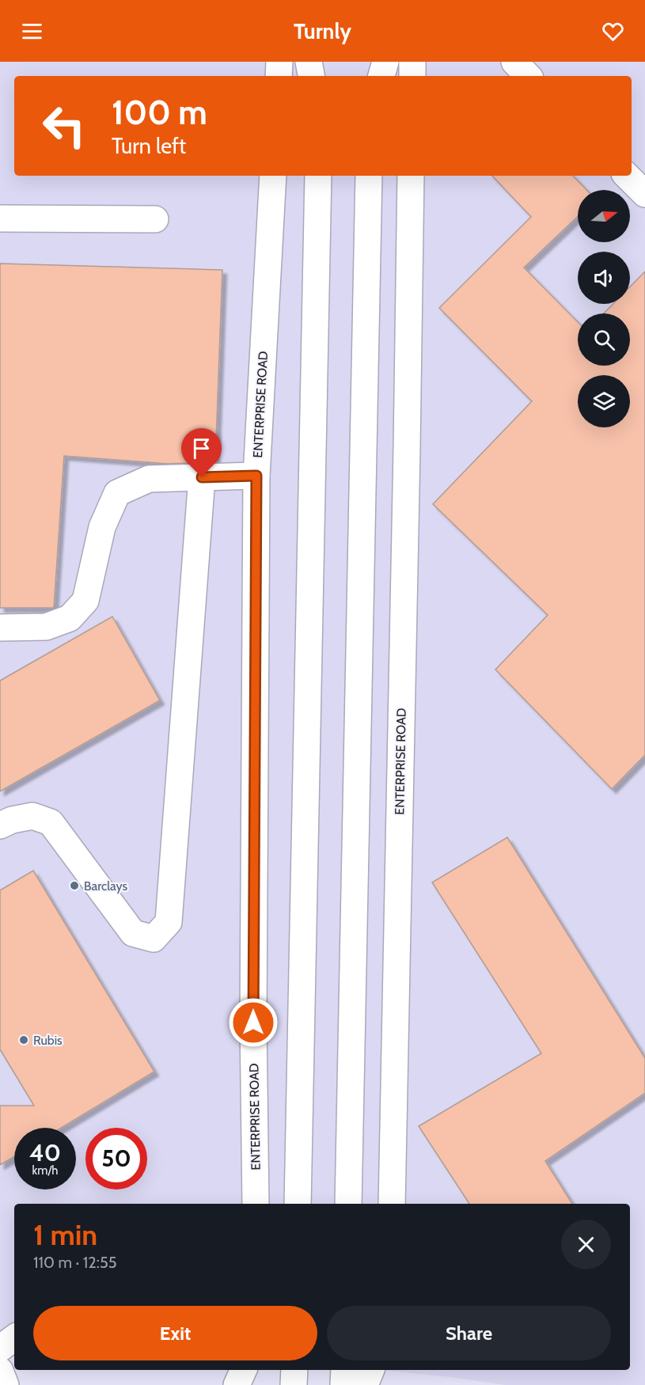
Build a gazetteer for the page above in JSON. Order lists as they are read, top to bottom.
{
  "streets": {
    "main road": ["ENTERPRISE ROAD"]
  },
  "places": ["Barclays", "Rubis"],
  "north": "right",
  "page": {
    "header": "Turnly",
    "turn": ["100 m", "Turn left"],
    "speed": "40 km/h",
    "limit": "50",
    "heading": ["1 min", "110 m · 12:55"],
    "buttons": ["Exit", "Share"]
  }
}
